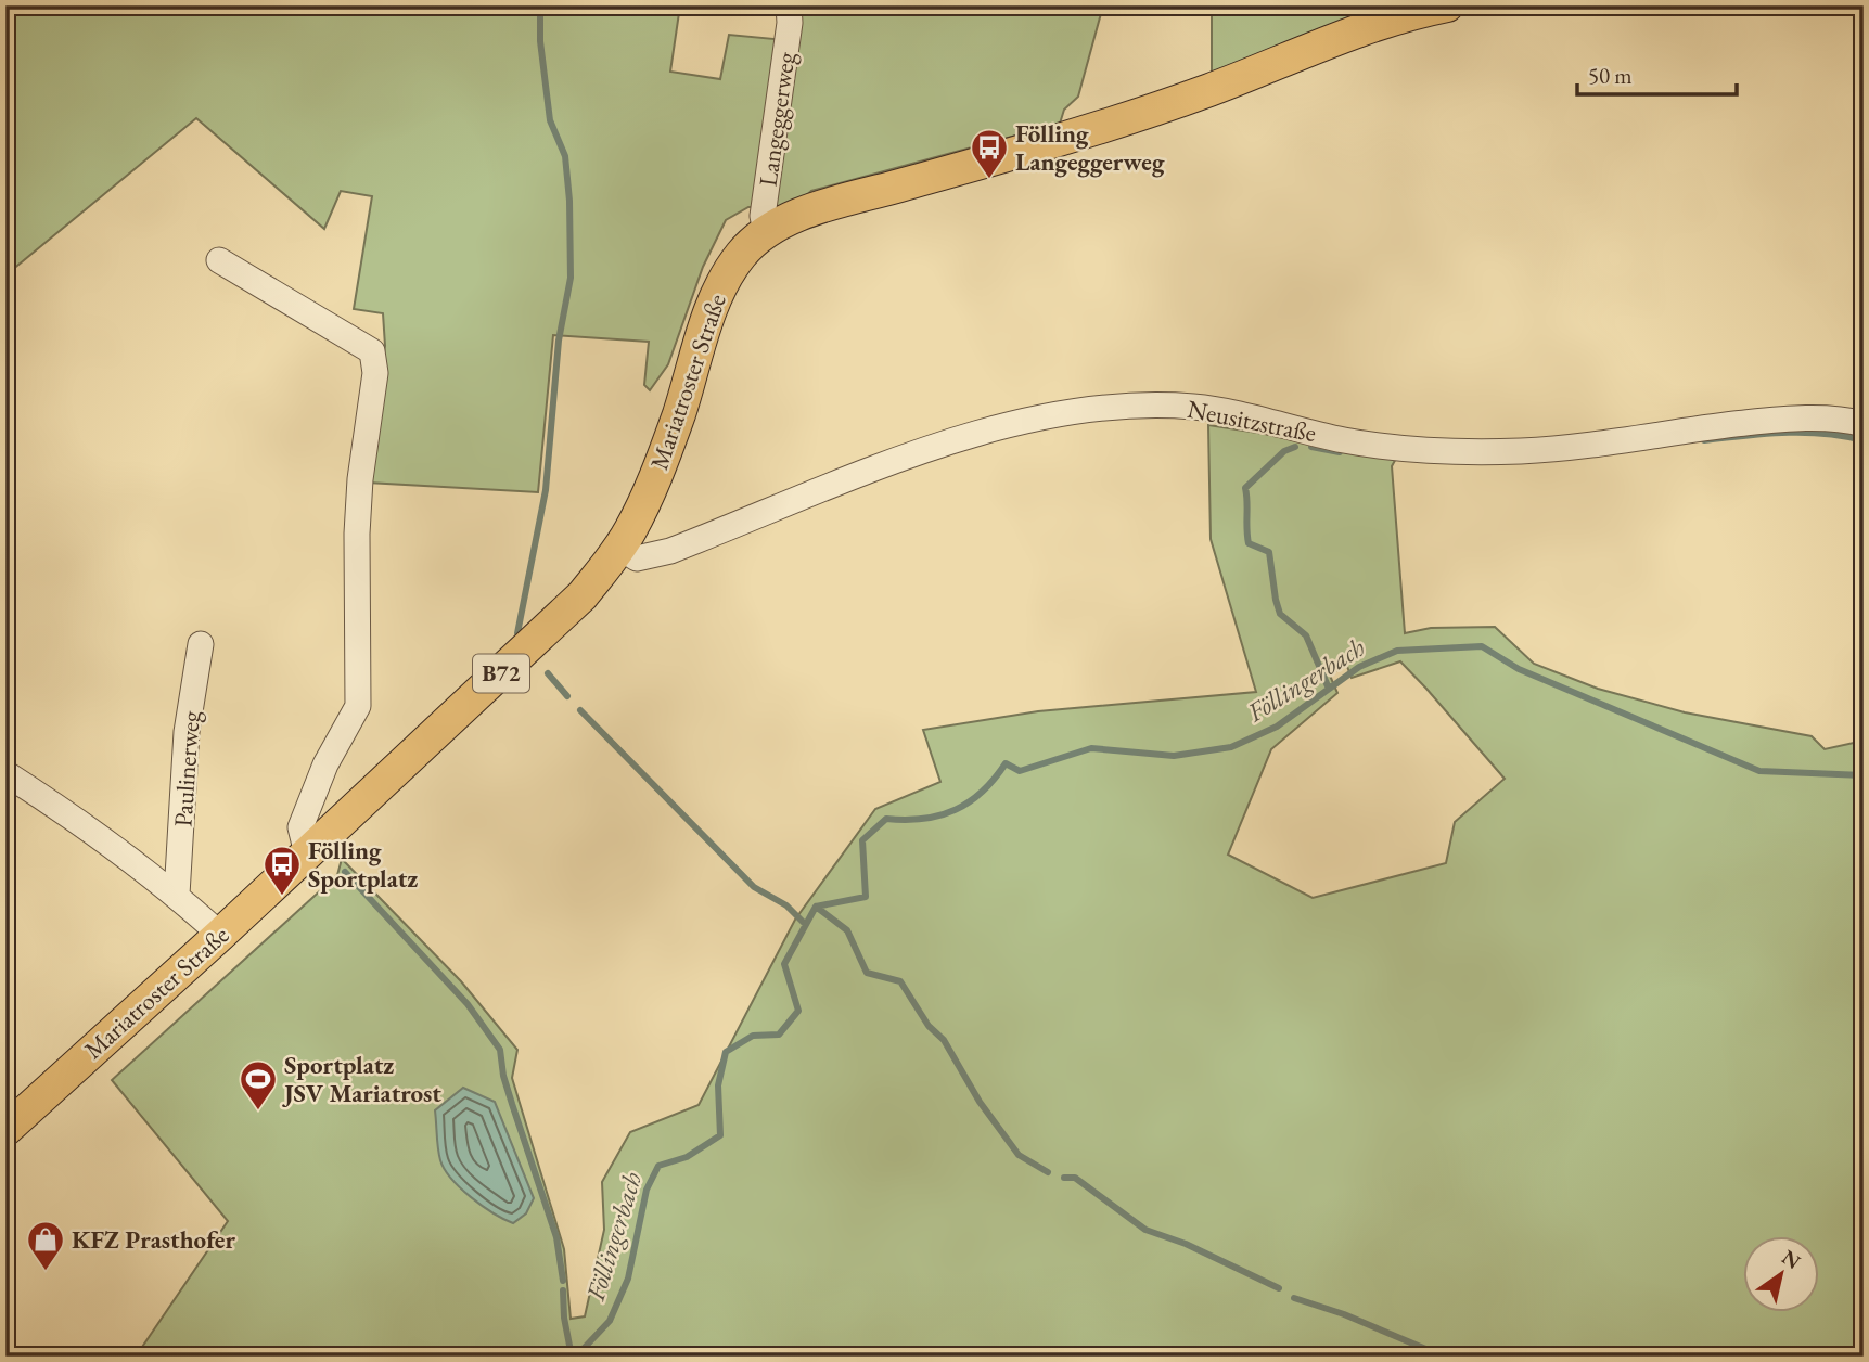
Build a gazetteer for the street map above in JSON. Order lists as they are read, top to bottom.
{
  "streets": {
    "main road": ["Mariatroster Straße", "B72"],
    "street": ["Langeggerweg", "Neusitzstraße", "Paulinerweg"]
  },
  "crossings": [
    ["Langeggerweg", "Mariatroster Straße"],
    ["Mariatroster Straße", "Neusitzstraße"]
  ],
  "water": ["Föllingerbach"],
  "places": {
    "bus stop": ["Fölling Langeggerweg", "Fölling Sportplatz"],
    "sports": ["Sportplatz JSV Mariatrost"],
    "shop": ["KFZ Prasthofer"]
  },
  "scale_bar": "50 m",
  "north": "top right"
}
